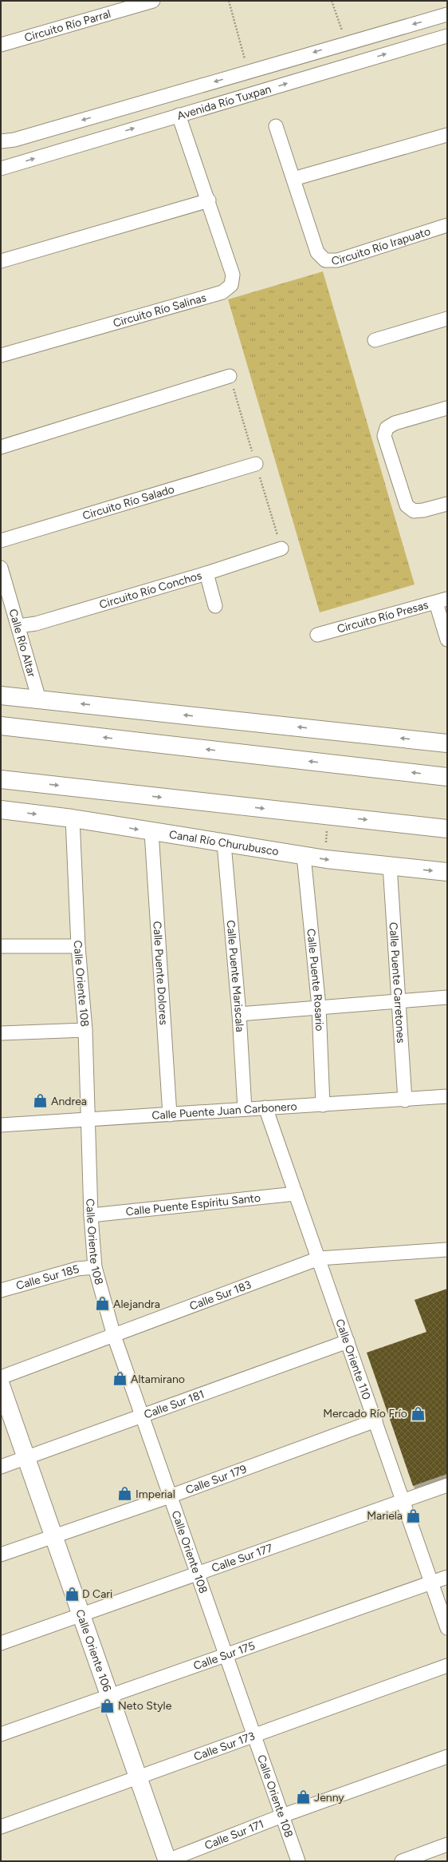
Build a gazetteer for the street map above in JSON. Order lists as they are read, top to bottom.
{
  "streets": {
    "street": [
      "Circuito Río Parral",
      "Avenida Río Tuxpan",
      "Circuito Río Irapuato",
      "Circuito Río Salinas",
      "Circuito Río Salado",
      "Circuito Río Conchos",
      "Circuito Río Presas",
      "Calle Río Altar",
      "Canal Río Churubusco",
      "Calle Puente Dolores",
      "Calle Puente Mariscala",
      "Calle Puente Rosario",
      "Calle Oriente 108",
      "Calle Puente Carretones",
      "Calle Puente Juan Carbonero",
      "Calle Puente Espíritu Santo",
      "Calle Sur 185",
      "Calle Sur 183",
      "Calle Oriente 110",
      "Calle Sur 181",
      "Calle Sur 179",
      "Calle Sur 177",
      "Calle Oriente 106",
      "Calle Sur 175",
      "Calle Sur 173",
      "Calle Sur 171"
    ]
  },
  "crossings": [
    ["Avenida Río Tuxpan", "Circuito Río Salinas"],
    ["Circuito Río Conchos", "Calle Río Altar"],
    ["Canal Río Churubusco", "Calle Puente Dolores"],
    ["Canal Río Churubusco", "Calle Puente Mariscala"],
    ["Canal Río Churubusco", "Calle Puente Rosario"],
    ["Canal Río Churubusco", "Calle Oriente 108"],
    ["Canal Río Churubusco", "Calle Puente Carretones"],
    ["Calle Puente Dolores", "Calle Puente Juan Carbonero"],
    ["Calle Puente Mariscala", "Calle Puente Juan Carbonero"],
    ["Calle Puente Rosario", "Calle Puente Juan Carbonero"],
    ["Calle Oriente 108", "Calle Puente Juan Carbonero"],
    ["Calle Oriente 108", "Calle Puente Espíritu Santo"],
    ["Calle Oriente 108", "Calle Sur 185"],
    ["Calle Oriente 108", "Calle Sur 183"],
    ["Calle Oriente 108", "Calle Sur 181"],
    ["Calle Oriente 108", "Calle Sur 179"],
    ["Calle Oriente 108", "Calle Sur 177"],
    ["Calle Oriente 108", "Calle Sur 175"],
    ["Calle Oriente 108", "Calle Sur 173"],
    ["Calle Oriente 108", "Calle Sur 171"],
    ["Calle Puente Carretones", "Calle Puente Juan Carbonero"],
    ["Calle Puente Juan Carbonero", "Calle Oriente 110"],
    ["Calle Puente Espíritu Santo", "Calle Oriente 110"],
    ["Calle Sur 183", "Calle Oriente 110"],
    ["Calle Oriente 110", "Calle Sur 181"],
    ["Calle Oriente 110", "Calle Sur 179"],
    ["Calle Oriente 110", "Calle Sur 177"],
    ["Calle Oriente 110", "Calle Sur 175"],
    ["Calle Sur 181", "Calle Oriente 106"],
    ["Calle Sur 179", "Calle Oriente 106"],
    ["Calle Sur 177", "Calle Oriente 106"],
    ["Calle Oriente 106", "Calle Sur 175"],
    ["Calle Oriente 106", "Calle Sur 173"],
    ["Calle Oriente 106", "Calle Sur 171"]
  ],
  "places": {
    "shop": [
      "Andrea",
      "Alejandra",
      "Altamirano",
      "Mercado Río Frío",
      "Imperial",
      "Mariela",
      "D Cari",
      "Neto Style",
      "Jenny"
    ]
  }
}
